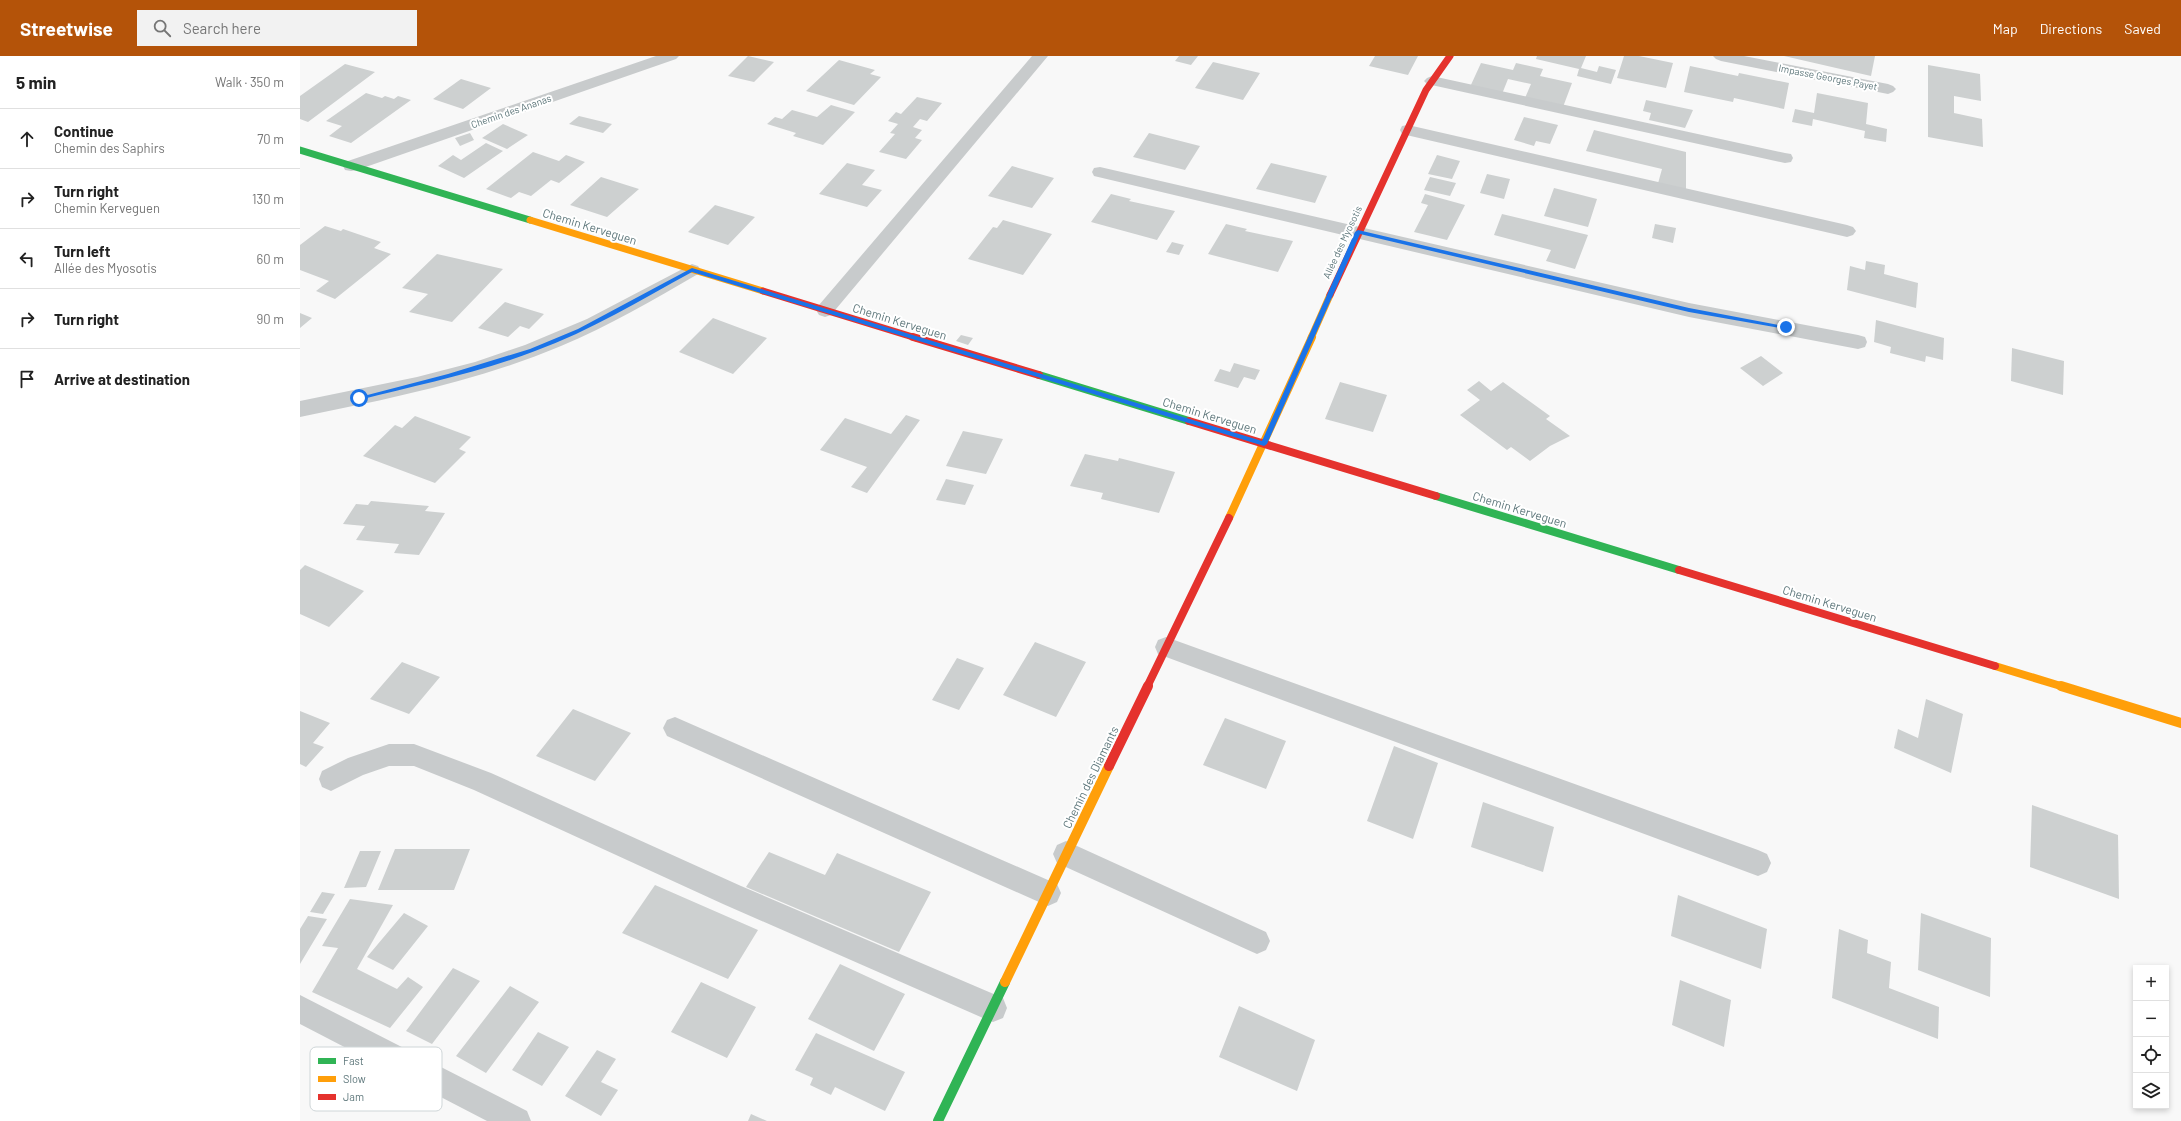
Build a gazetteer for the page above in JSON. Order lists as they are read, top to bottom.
{
  "streets": {
    "street": [
      "Impasse Georges Payet",
      "Chemin des Ananas",
      "Chemin Kerveguen",
      "Allée des Myosotis",
      "Chemin des Diamants"
    ]
  },
  "crossings": [
    ["Chemin des Ananas", "Chemin Kerveguen"],
    ["Chemin Kerveguen", "Allée des Myosotis"],
    ["Chemin Kerveguen", "Chemin des Diamants"],
    ["Allée des Myosotis", "Chemin des Diamants"]
  ],
  "legend": ["Fast", "Slow", "Jam"],
  "page": {
    "header": "Streetwise",
    "search": "Search here",
    "nav": ["Map", "Directions", "Saved"],
    "heading": ["5 min", "Walk · 350 m"],
    "list": [
      ["Continue", "Chemin des Saphirs", "70 m"],
      ["Turn right", "Chemin Kerveguen", "130 m"],
      ["Turn left", "Allée des Myosotis", "60 m"],
      ["Turn right", "90 m"],
      "Arrive at destination"
    ],
    "map_buttons": ["+", "−"]
  }
}
